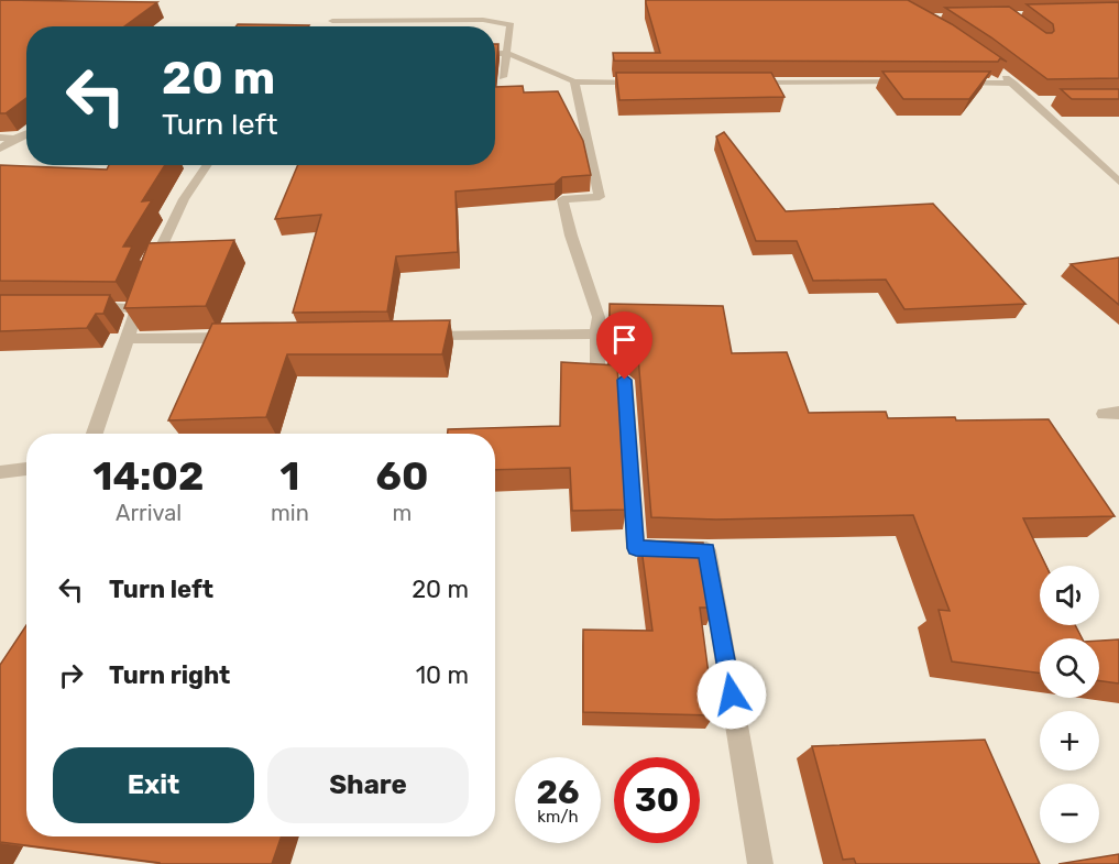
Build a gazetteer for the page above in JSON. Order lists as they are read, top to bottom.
{
  "page": {
    "turn": ["20 m", "Turn left"],
    "eta": [
      "14:02",
      "Arrival",
      "1",
      "min",
      "60",
      "m"
    ],
    "list": [
      {
        "name": "Turn left",
        "value": "20 m"
      },
      {
        "name": "Turn right",
        "value": "10 m"
      }
    ],
    "map_buttons": ["+", "−"],
    "buttons": ["Exit", "Share"],
    "speed": "26 km/h",
    "limit": "30"
  }
}
